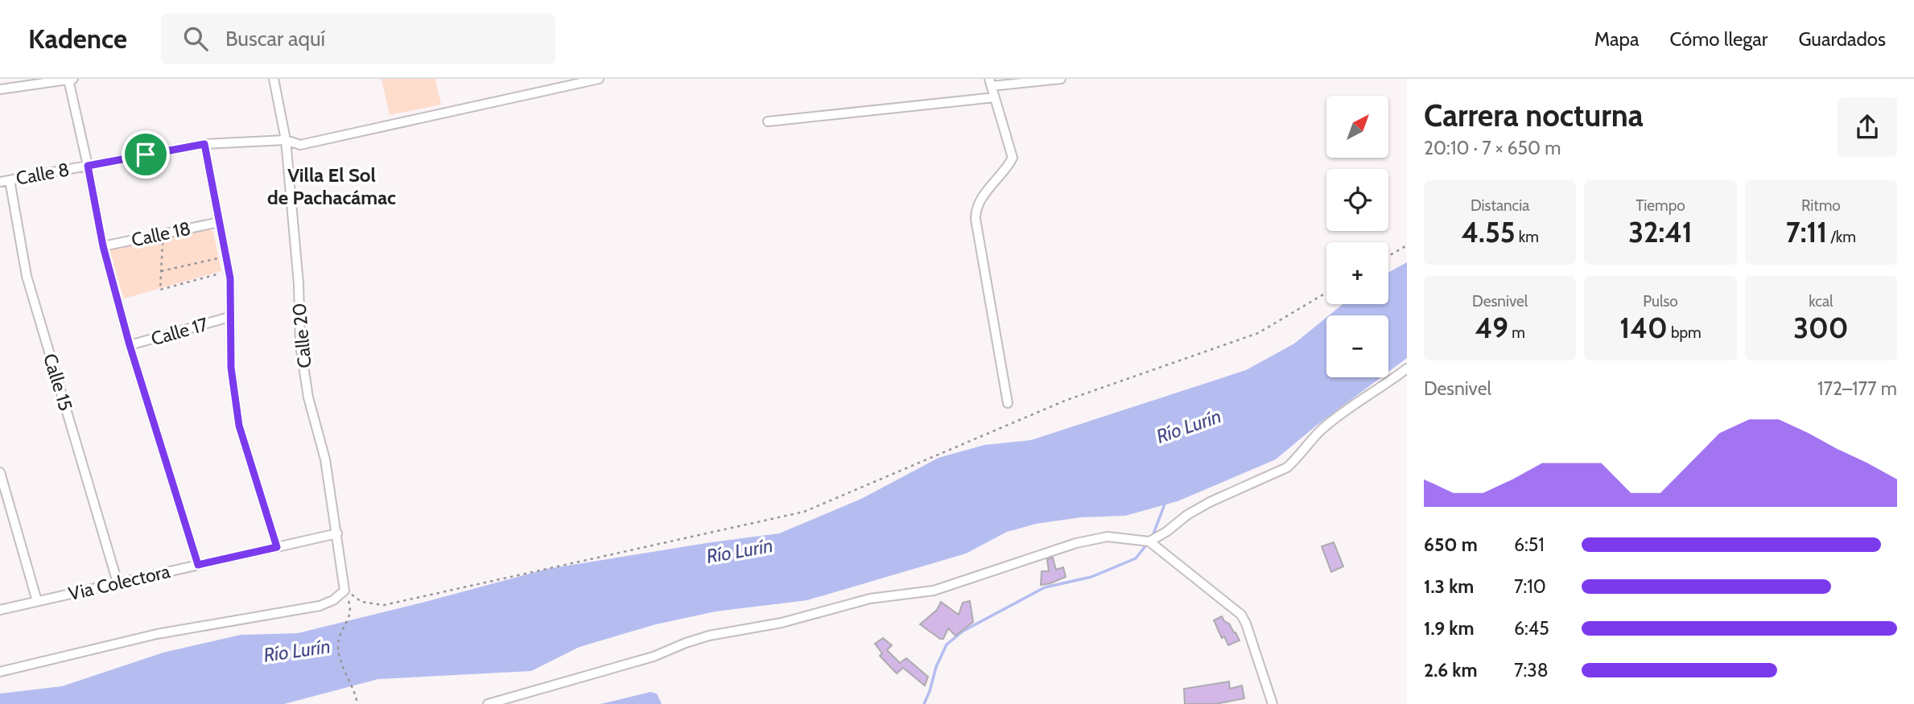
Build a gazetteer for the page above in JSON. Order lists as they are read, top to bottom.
{
  "streets": {
    "street": [
      "Calle 8",
      "Calle 18",
      "Calle 17",
      "Calle 20",
      "Calle 15",
      "Via Colectora"
    ]
  },
  "crossings": [
    ["Calle 8", "Calle 20"],
    ["Calle 8", "Calle 15"],
    ["Calle 20", "Via Colectora"],
    ["Calle 15", "Via Colectora"]
  ],
  "districts": ["Villa El Sol de Pachacámac"],
  "water": ["Río Lurín"],
  "north": "top right",
  "page": {
    "header": "Kadence",
    "search": "Buscar aquí",
    "nav": ["Mapa", "Cómo llegar", "Guardados"],
    "heading": ["Carrera nocturna", "20:10 · 7 × 650 m"],
    "map_buttons": ["+", "−"],
    "stats": [
      ["Distancia", "4.55 km"],
      ["Tiempo", "32:41"],
      ["Ritmo", "7:11 /km"],
      ["Desnivel", "49 m"],
      ["Pulso", "140 bpm"],
      ["kcal", "300"]
    ],
    "chart": ["Desnivel", "172–177 m"],
    "list": [
      {
        "name": "650 m",
        "note": "6:51"
      },
      {
        "name": "1.3 km",
        "note": "7:10"
      },
      {
        "name": "1.9 km",
        "note": "6:45"
      },
      {
        "name": "2.6 km",
        "note": "7:38"
      }
    ]
  }
}
